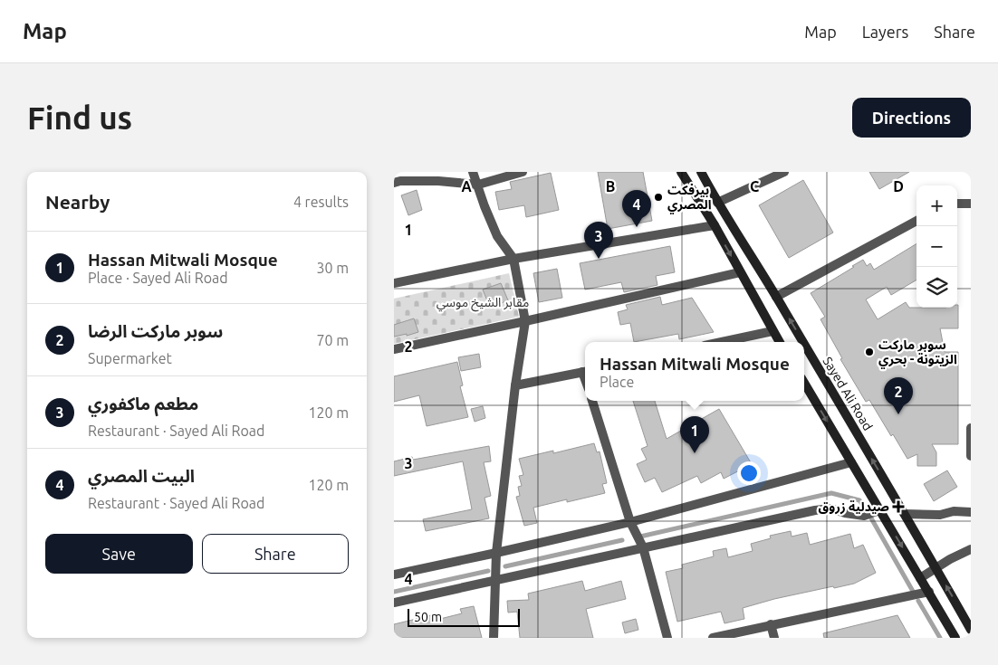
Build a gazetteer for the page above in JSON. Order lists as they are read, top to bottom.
{
  "streets": {
    "main road": ["Sayed Ali Road"]
  },
  "parks": ["مقابر الشيخ موسي"],
  "places": {
    "other": ["بيرفكت المصري", "سوبر ماركت الزيتونة - بحري"],
    "health": ["صيدلية زروق"]
  },
  "scale_bar": "50 m",
  "page": {
    "header": "Map",
    "nav": ["Map", "Layers", "Share"],
    "buttons": [
      "Directions",
      ["Save", "Share"]
    ],
    "title": "Find us",
    "heading": ["Nearby", "4 results"],
    "map_buttons": ["+", "−"],
    "pins": [
      "4",
      "3",
      "2",
      "1"
    ],
    "list": [
      {
        "mark": "1",
        "name": "Hassan Mitwali Mosque",
        "note": "Place · Sayed Ali Road",
        "value": "30 m"
      },
      {
        "mark": "2",
        "name": "سوبر ماركت الرضا",
        "note": "Supermarket",
        "value": "70 m"
      },
      {
        "mark": "3",
        "name": "مطعم ماكفوري",
        "note": "Restaurant · Sayed Ali Road",
        "value": "120 m"
      },
      {
        "mark": "4",
        "name": "البيت المصري",
        "note": "Restaurant · Sayed Ali Road",
        "value": "120 m"
      }
    ],
    "popup": ["Hassan Mitwali Mosque", "Place"],
    "scale": "50 m"
  },
  "grid": {
    "columns": [
      "A",
      "B",
      "C",
      "D"
    ],
    "rows": [
      "1",
      "2",
      "3",
      "4"
    ]
  }
}
